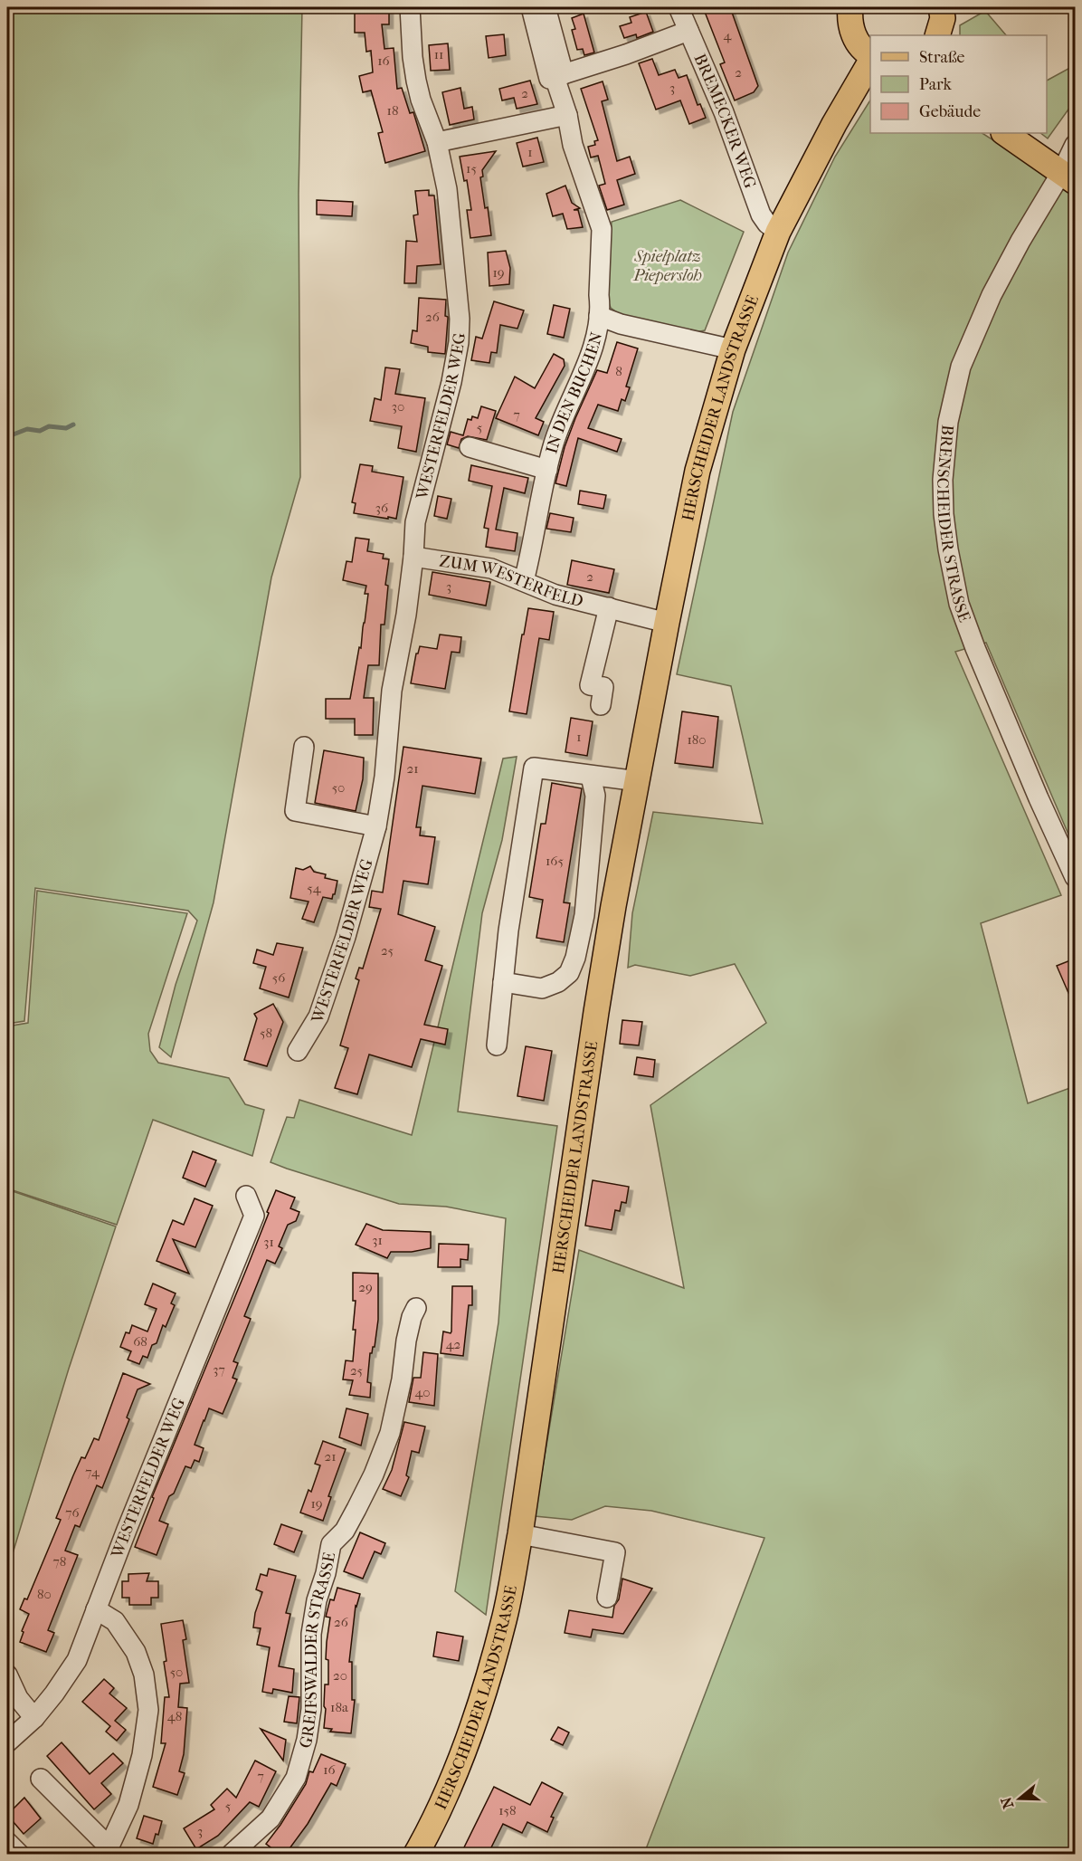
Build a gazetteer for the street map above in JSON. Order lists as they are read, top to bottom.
{
  "streets": {
    "main road": ["HERSCHEIDER LANDSTRASSE"],
    "street": [
      "BREMECKER WEG",
      "IN DEN BUCHEN",
      "WESTERFELDER WEG",
      "BRENSCHEIDER STRASSE",
      "ZUM WESTERFELD",
      "GREIFSWALDER STRASSE"
    ]
  },
  "crossings": [
    ["BREMECKER WEG", "HERSCHEIDER LANDSTRASSE"],
    ["IN DEN BUCHEN", "HERSCHEIDER LANDSTRASSE"],
    ["IN DEN BUCHEN", "ZUM WESTERFELD"],
    ["HERSCHEIDER LANDSTRASSE", "ZUM WESTERFELD"],
    ["WESTERFELDER WEG", "ZUM WESTERFELD"]
  ],
  "parks": ["Spielplatz Piepersloh"],
  "house_numbers": [
    "4",
    "11",
    "16",
    "2",
    "3",
    "2",
    "18",
    "1",
    "15",
    "19",
    "26",
    "8",
    "30",
    "7",
    "5",
    "36",
    "2",
    "3",
    "1",
    "180",
    "21",
    "50",
    "165",
    "54",
    "25",
    "56",
    "58",
    "31",
    "31",
    "29",
    "68",
    "42",
    "37",
    "25",
    "40",
    "21",
    "74",
    "19",
    "76",
    "78",
    "80",
    "26",
    "50",
    "20",
    "18a",
    "48",
    "16",
    "7",
    "5",
    "158",
    "3"
  ],
  "legend": ["Straße", "Park", "Gebäude"],
  "north": "left"
}
